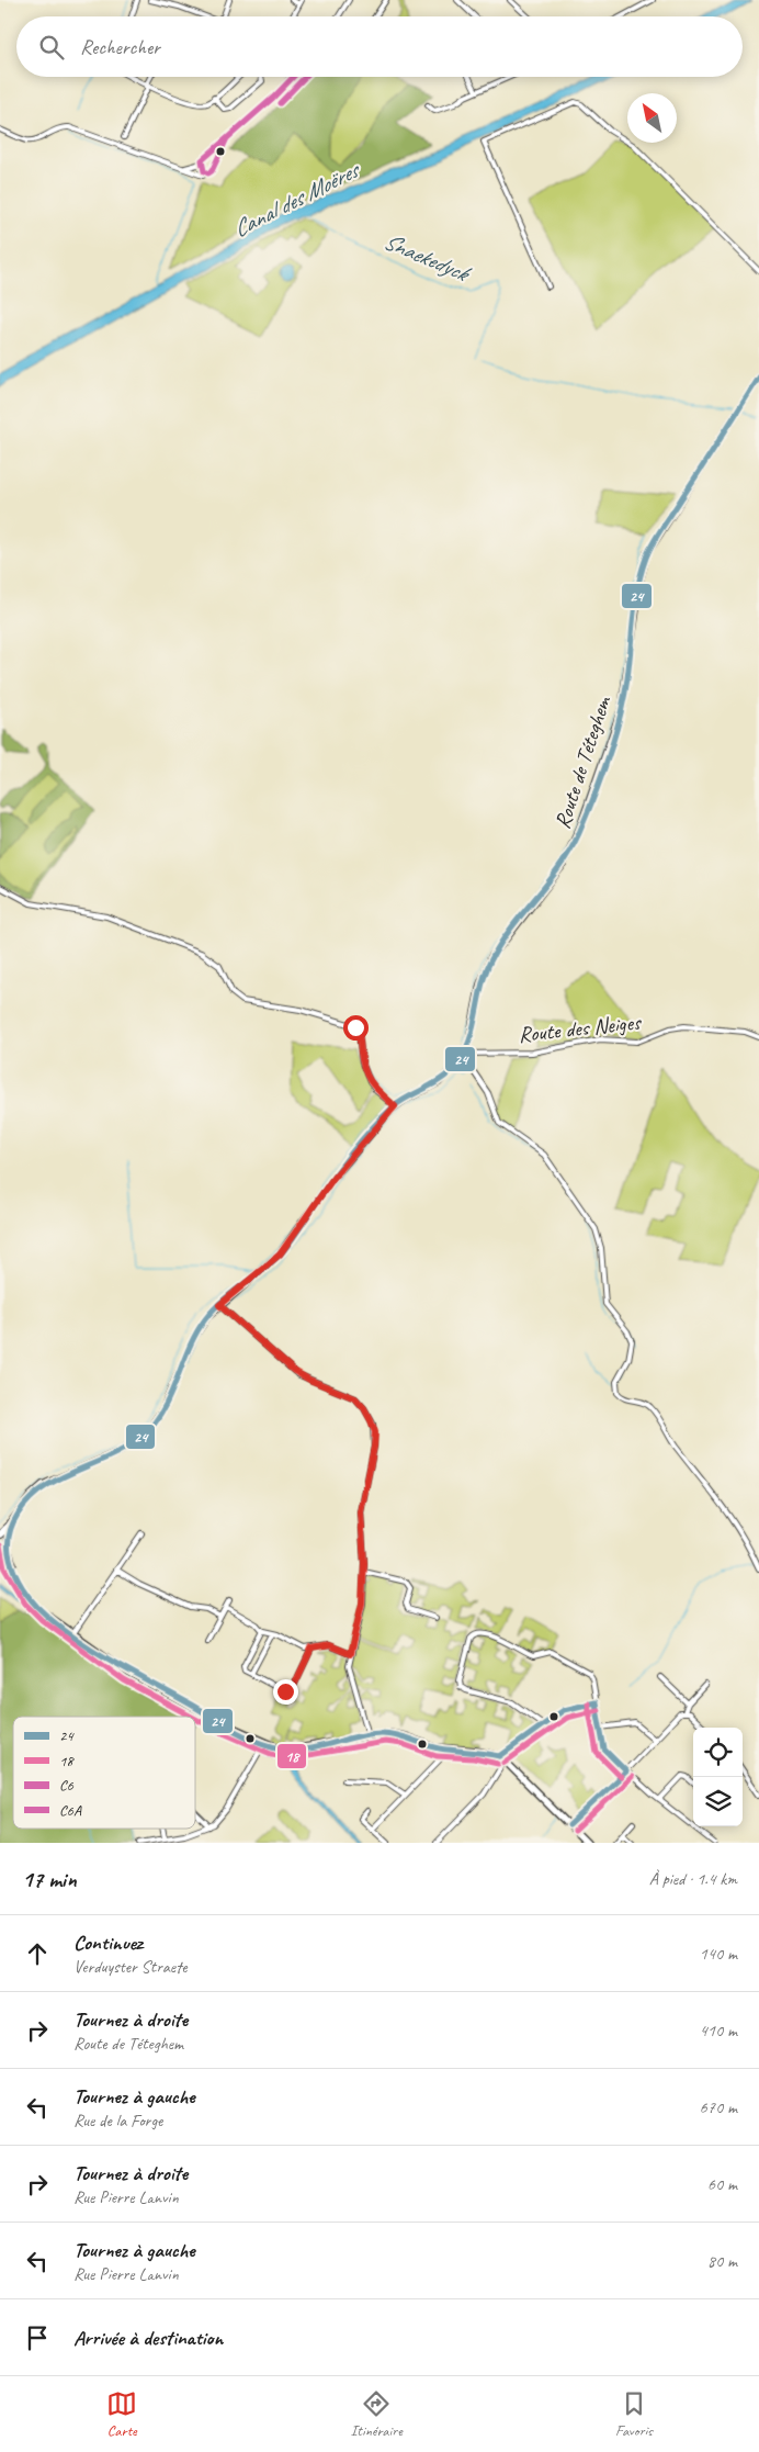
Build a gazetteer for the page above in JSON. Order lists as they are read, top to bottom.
{
  "streets": {
    "main road": ["Route de Téteghem"],
    "street": ["Route des Neiges"]
  },
  "crossings": [
    ["Route de Téteghem", "Route des Neiges"]
  ],
  "water": ["Canal des Moëres", "Snaekedyck"],
  "lines": [
    "transit line C6",
    "transit line C6A",
    "transit line 24",
    "transit line 18"
  ],
  "legend": [
    "24",
    "18",
    "C6",
    "C6A"
  ],
  "north": "top left",
  "page": {
    "search": "Rechercher",
    "heading": ["17 min", "À pied · 1.4 km"],
    "list": [
      ["Continuez", "Verduyster Straete", "140 m"],
      ["Tournez à droite", "Route de Téteghem", "410 m"],
      ["Tournez à gauche", "Rue de la Forge", "670 m"],
      ["Tournez à droite", "Rue Pierre Lanvin", "60 m"],
      ["Tournez à gauche", "Rue Pierre Lanvin", "80 m"],
      "Arrivée à destination"
    ],
    "nav": ["Carte", "Itinéraire", "Favoris"]
  }
}
